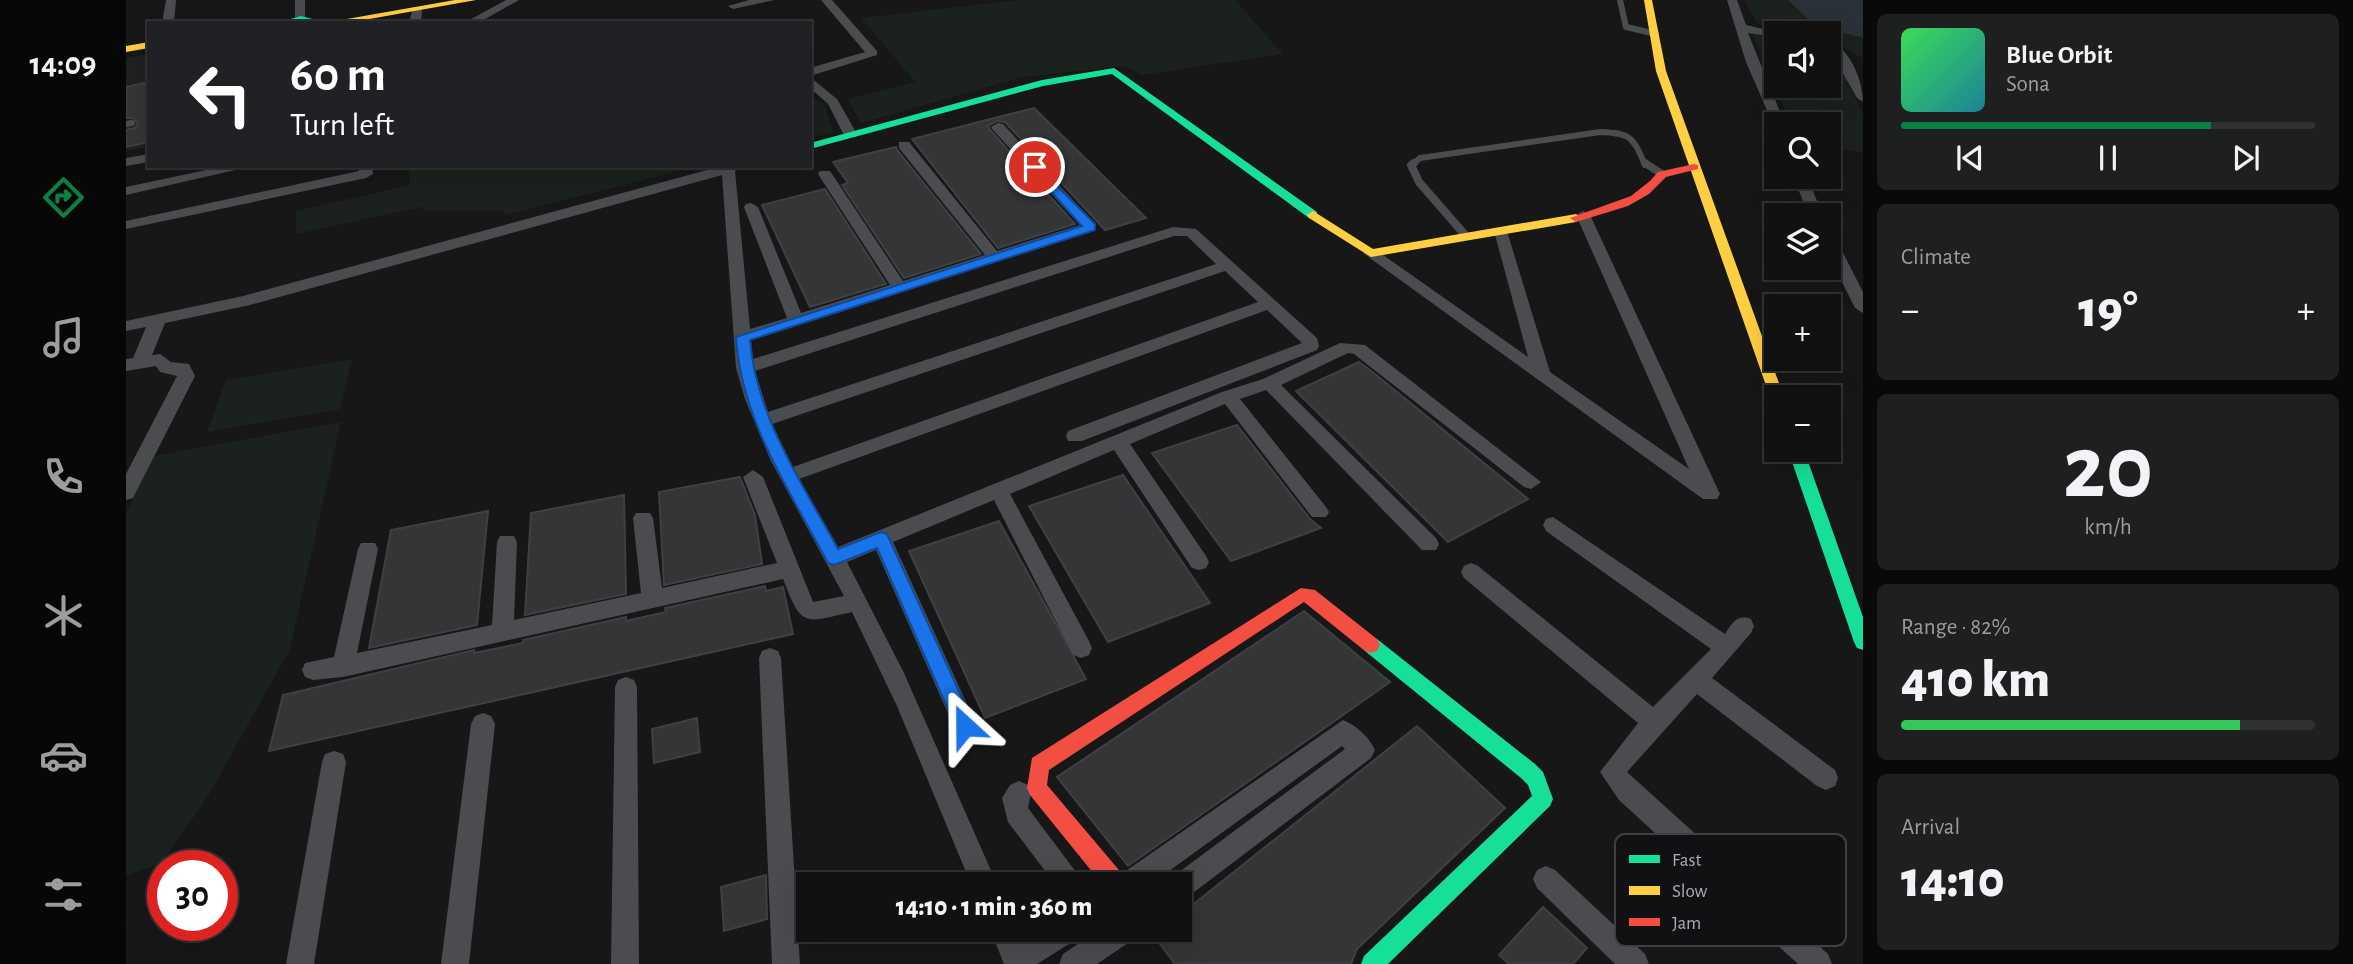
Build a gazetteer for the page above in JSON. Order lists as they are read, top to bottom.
{
  "legend": ["Fast", "Slow", "Jam"],
  "page": {
    "tabs": "14:09",
    "map_buttons": ["+", "−"],
    "turn": ["60 m", "Turn left"],
    "song": ["Blue Orbit", "Sona"],
    "tile": [
      "Climate",
      ["20", "km/h"],
      ["Range · 82%", "410 km"],
      ["Arrival", "14:10"]
    ],
    "heat": ["−", "19°", "+"],
    "limit": "30",
    "trip": "14:10 · 1 min · 360 m"
  }
}
